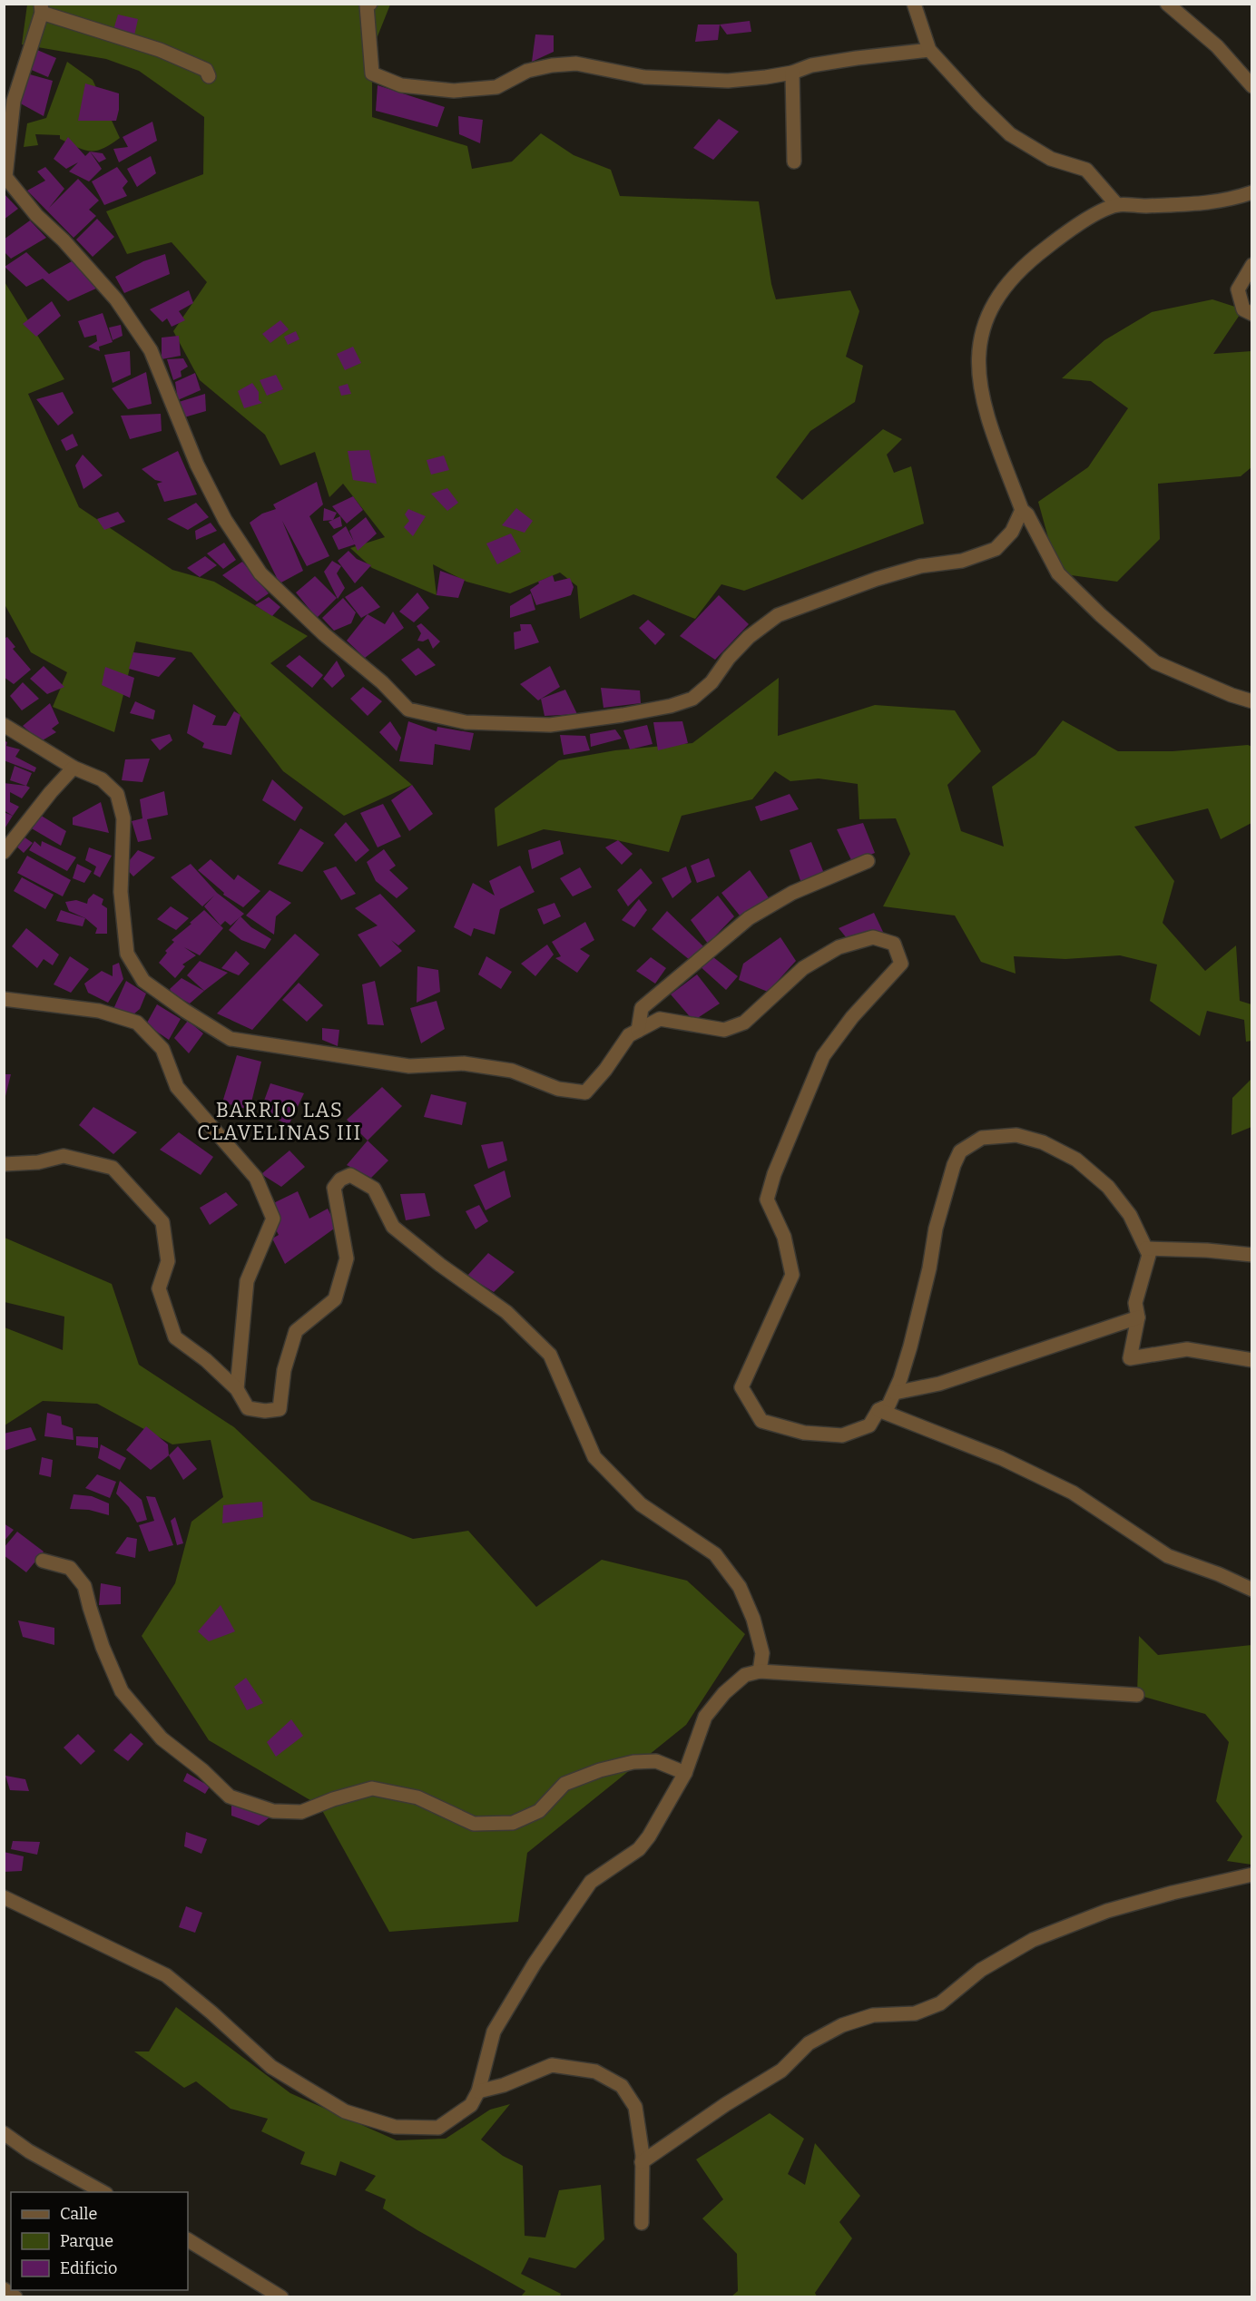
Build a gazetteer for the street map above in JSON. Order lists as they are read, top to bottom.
{
  "districts": ["BARRIO LAS CLAVELINAS III"],
  "legend": ["Calle", "Parque", "Edificio"]
}
